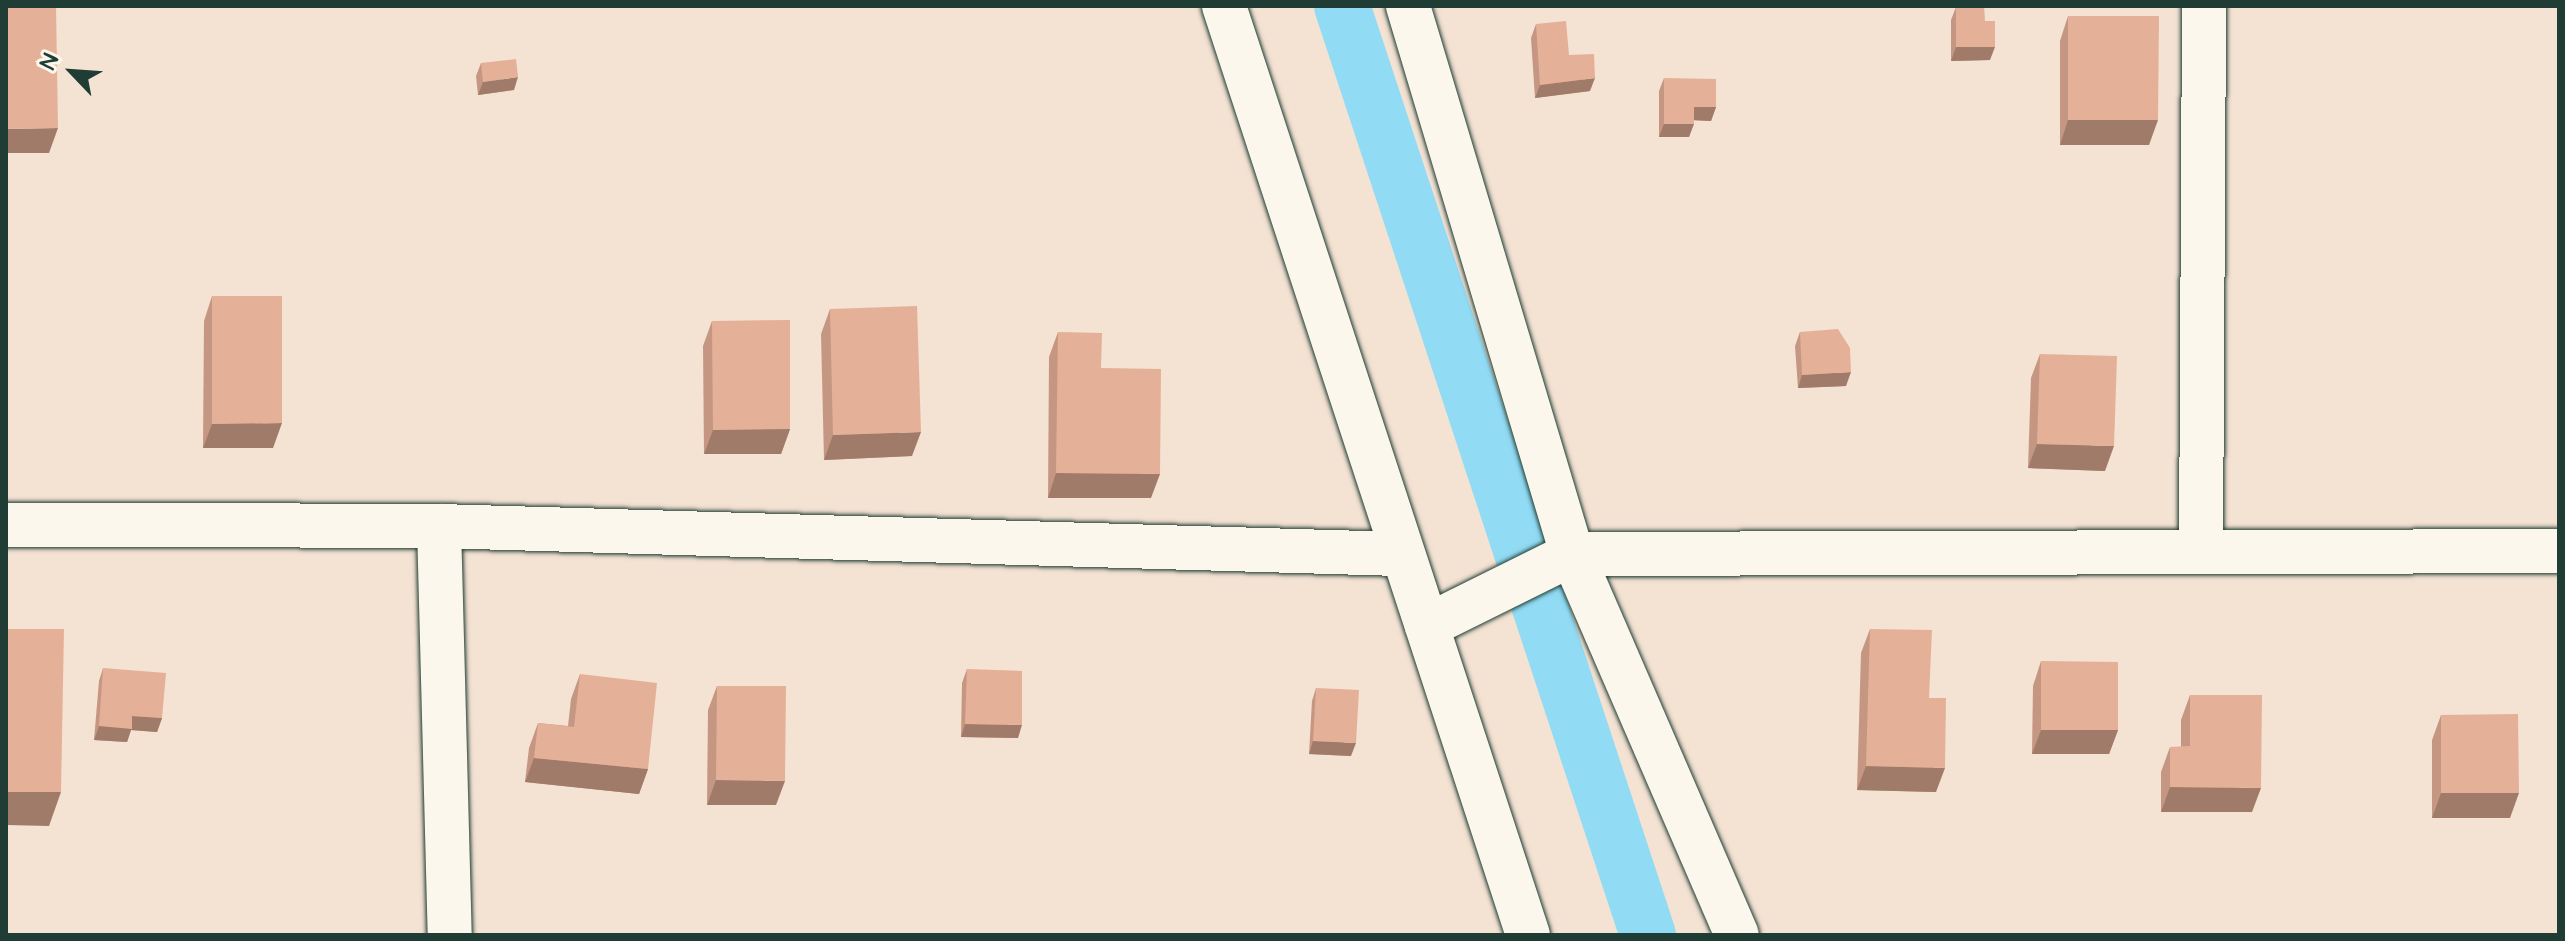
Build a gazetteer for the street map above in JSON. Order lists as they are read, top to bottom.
{
  "north": "top left"
}
